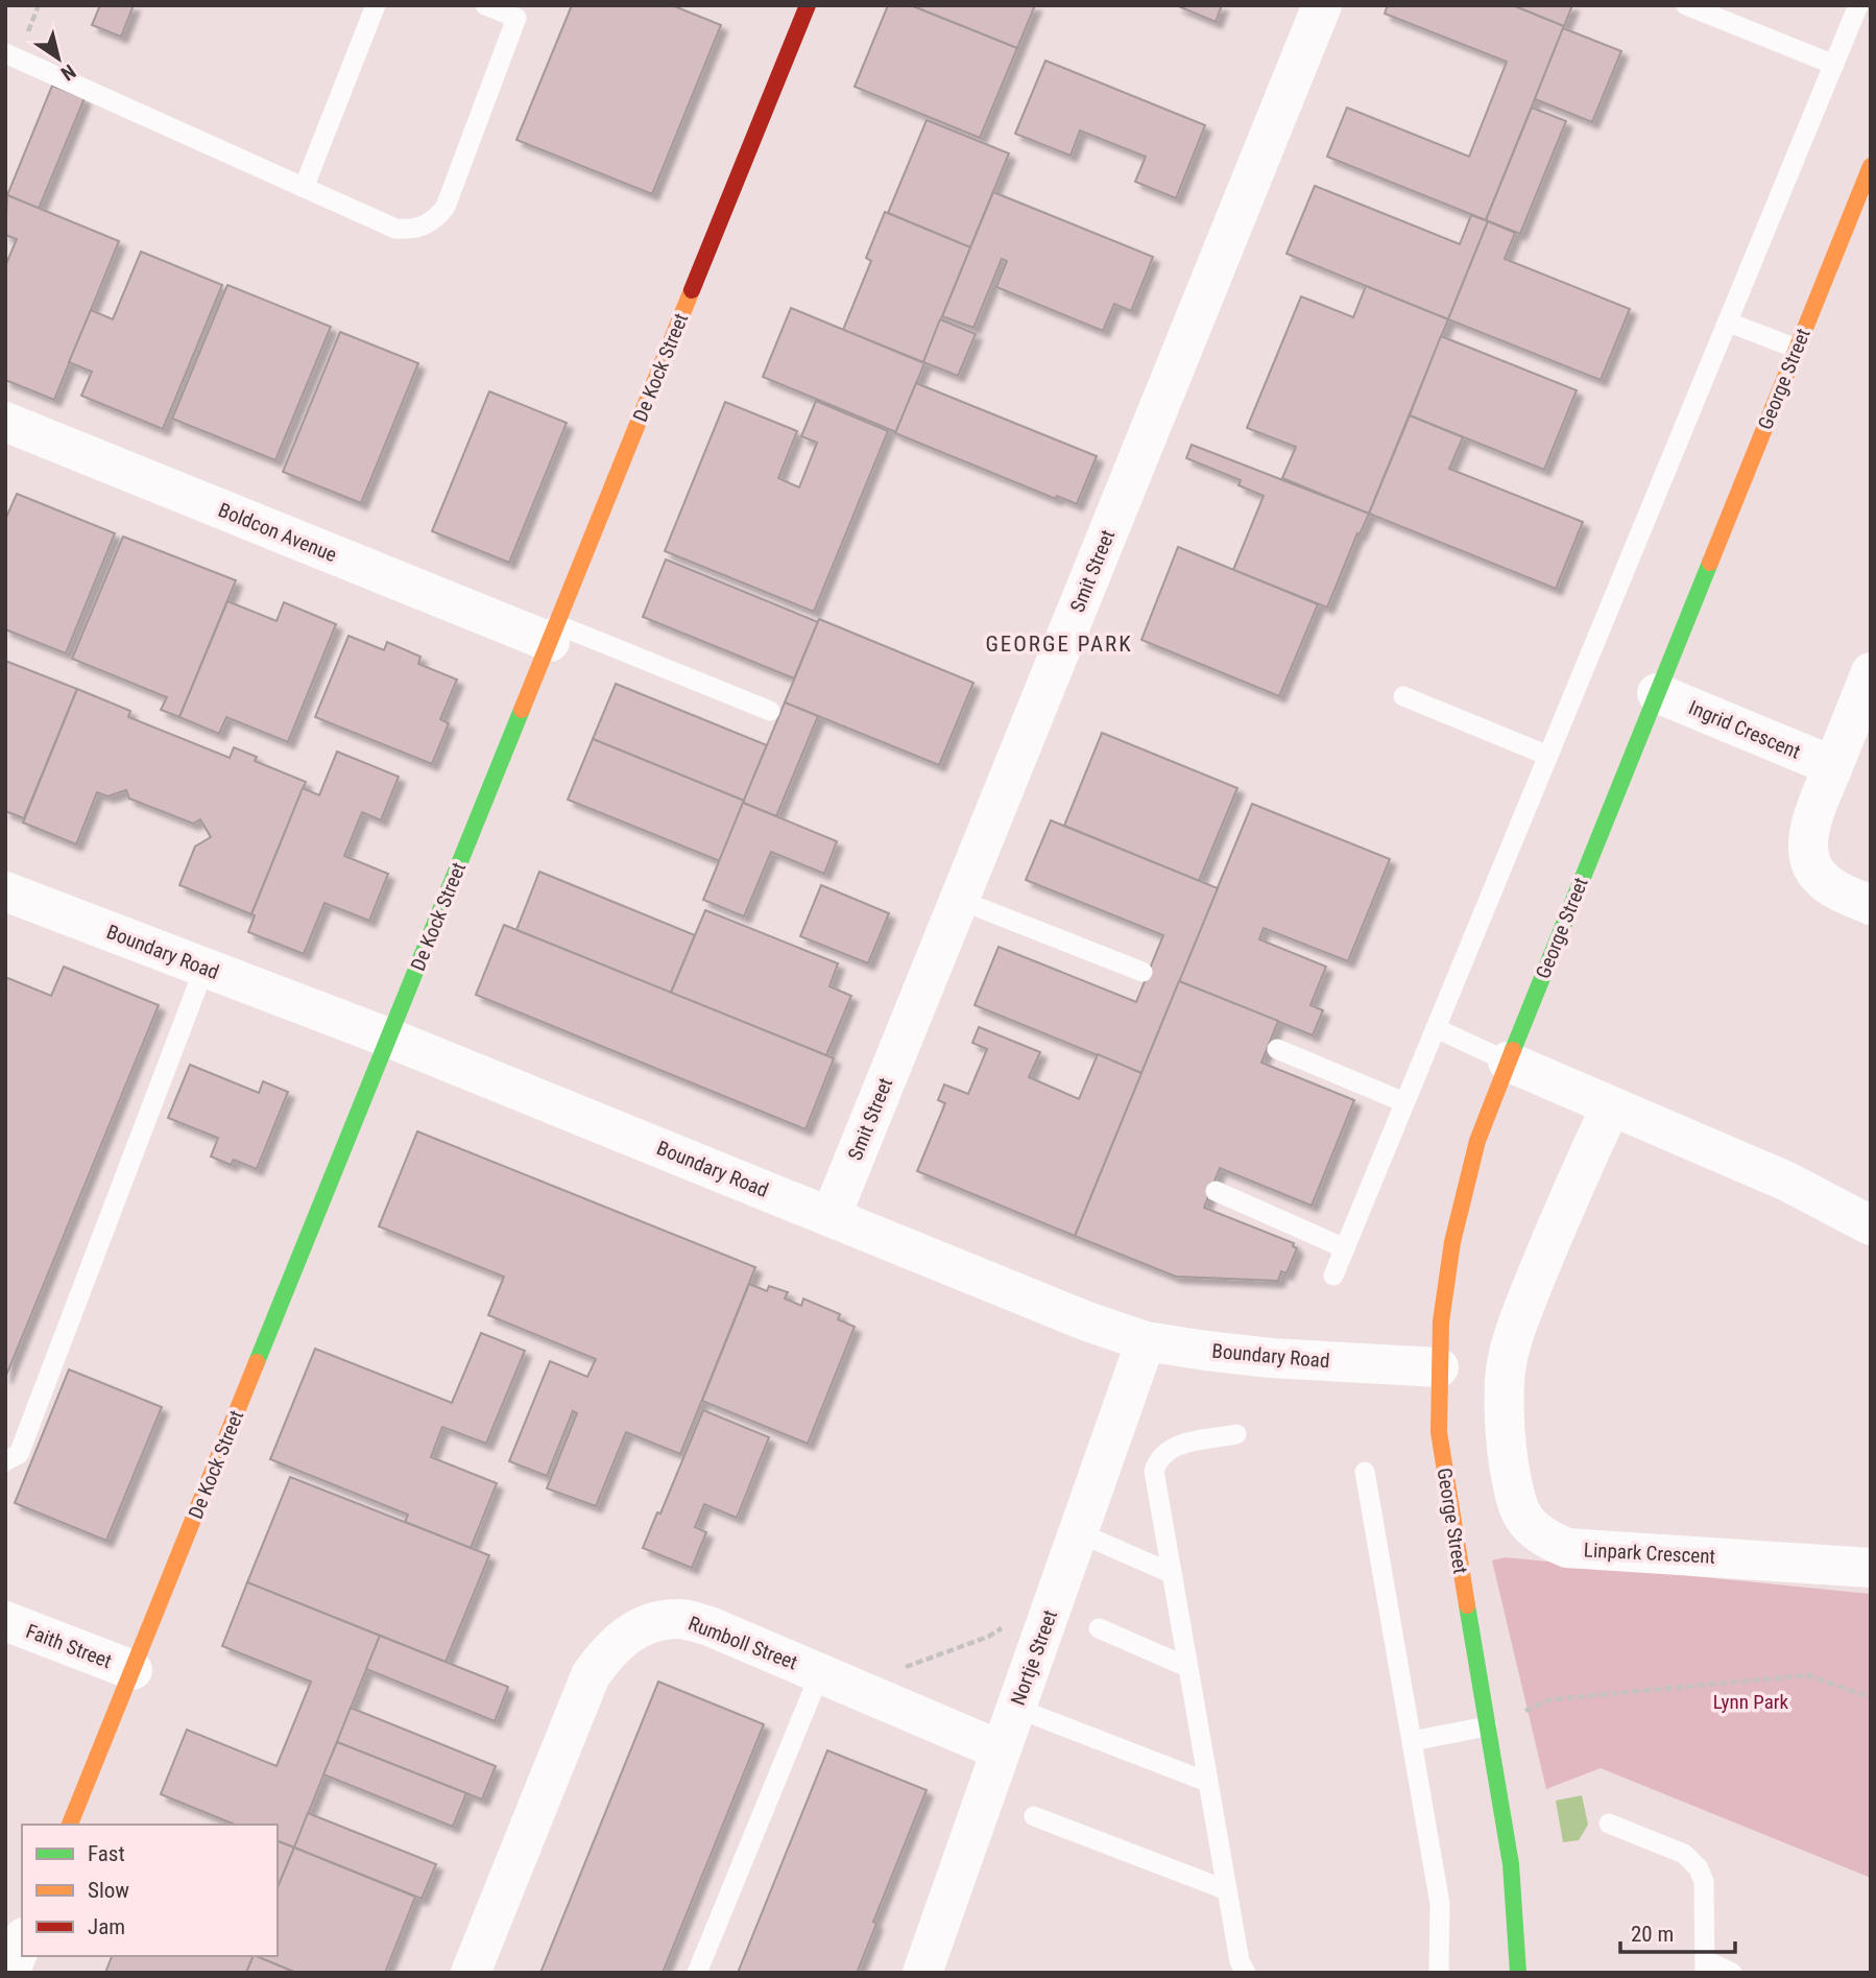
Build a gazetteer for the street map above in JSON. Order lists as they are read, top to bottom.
{
  "streets": {
    "street": [
      "De Kock Street",
      "George Street",
      "Boldcon Avenue",
      "Smit Street",
      "Ingrid Crescent",
      "Boundary Road",
      "Linpark Crescent",
      "Rumboll Street",
      "Faith Street",
      "Nortje Street"
    ]
  },
  "crossings": [
    ["De Kock Street", "Boldcon Avenue"],
    ["De Kock Street", "Boundary Road"],
    ["De Kock Street", "Faith Street"],
    ["George Street", "Ingrid Crescent"],
    ["George Street", "Boundary Road"],
    ["Smit Street", "Boundary Road"],
    ["Boundary Road", "Nortje Street"],
    ["Rumboll Street", "Nortje Street"]
  ],
  "districts": ["GEORGE PARK"],
  "parks": ["Lynn Park"],
  "legend": ["Fast", "Slow", "Jam"],
  "scale_bar": "20 m",
  "north": "bottom right"
}
